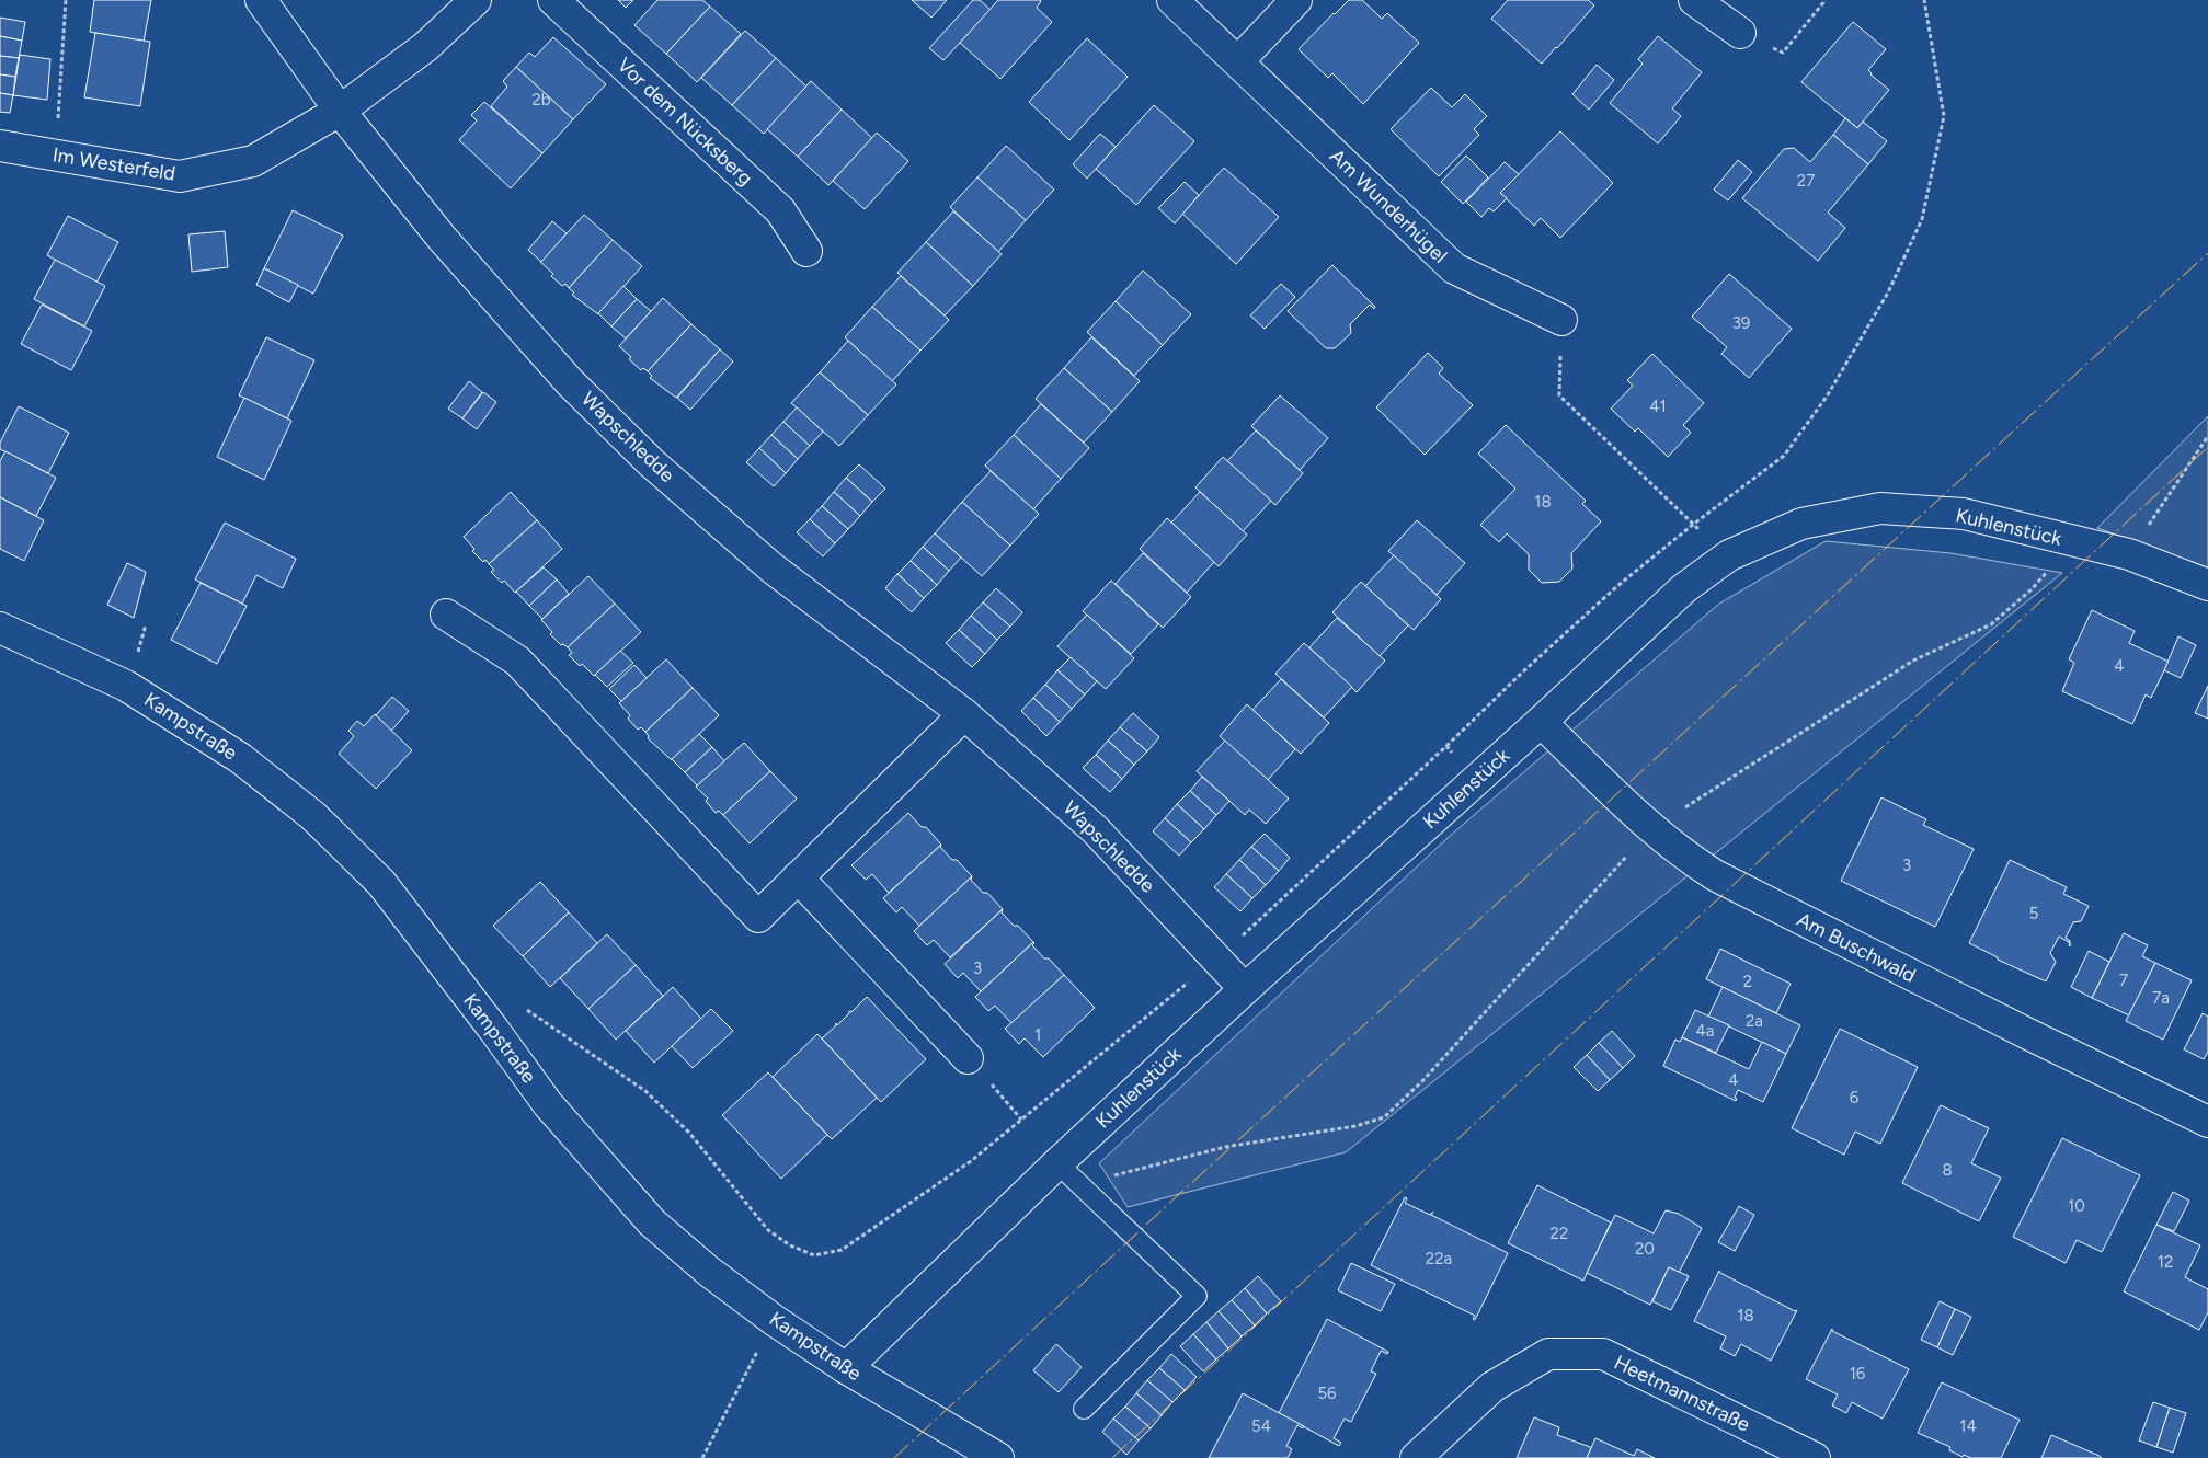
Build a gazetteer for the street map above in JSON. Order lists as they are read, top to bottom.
{
  "streets": {
    "street": [
      "Vor dem Nücksberg",
      "Im Westerfeld",
      "Am Wunderhügel",
      "Wapschledde",
      "Kuhlenstück",
      "Kampstraße",
      "Am Buschwald",
      "Heetmannstraße"
    ]
  },
  "crossings": [
    ["Im Westerfeld", "Wapschledde"],
    ["Wapschledde", "Kuhlenstück"],
    ["Kuhlenstück", "Kampstraße"],
    ["Kuhlenstück", "Am Buschwald"]
  ],
  "house_numbers": [
    "2b",
    "27",
    "39",
    "41",
    "18",
    "4",
    "3",
    "5",
    "3",
    "7",
    "2",
    "7a",
    "2a",
    "4a",
    "1",
    "4",
    "6",
    "8",
    "10",
    "22",
    "20",
    "22a",
    "12",
    "18",
    "16",
    "56",
    "54",
    "14"
  ]
}
